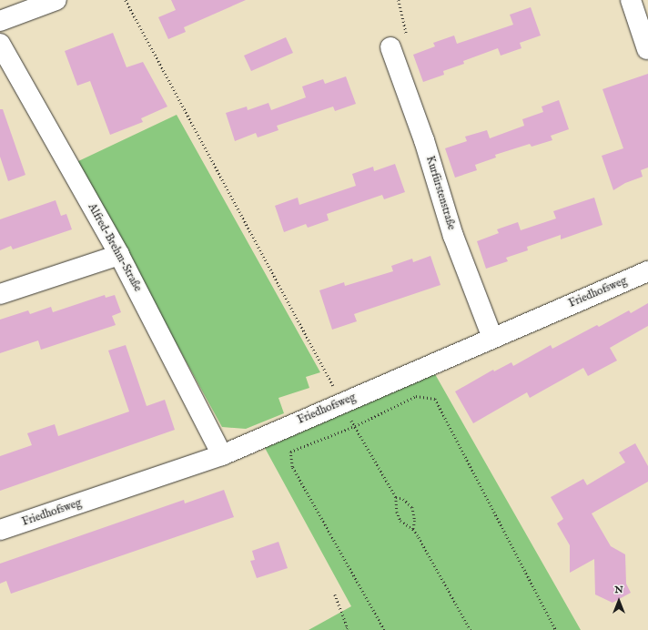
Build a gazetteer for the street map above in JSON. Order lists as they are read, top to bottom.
{
  "streets": {
    "street": ["Kurfürstenstraße", "Alfred-Brehm-Straße", "Friedhofsweg"]
  },
  "crossings": [
    ["Kurfürstenstraße", "Friedhofsweg"],
    ["Alfred-Brehm-Straße", "Friedhofsweg"]
  ],
  "north": "top"
}
